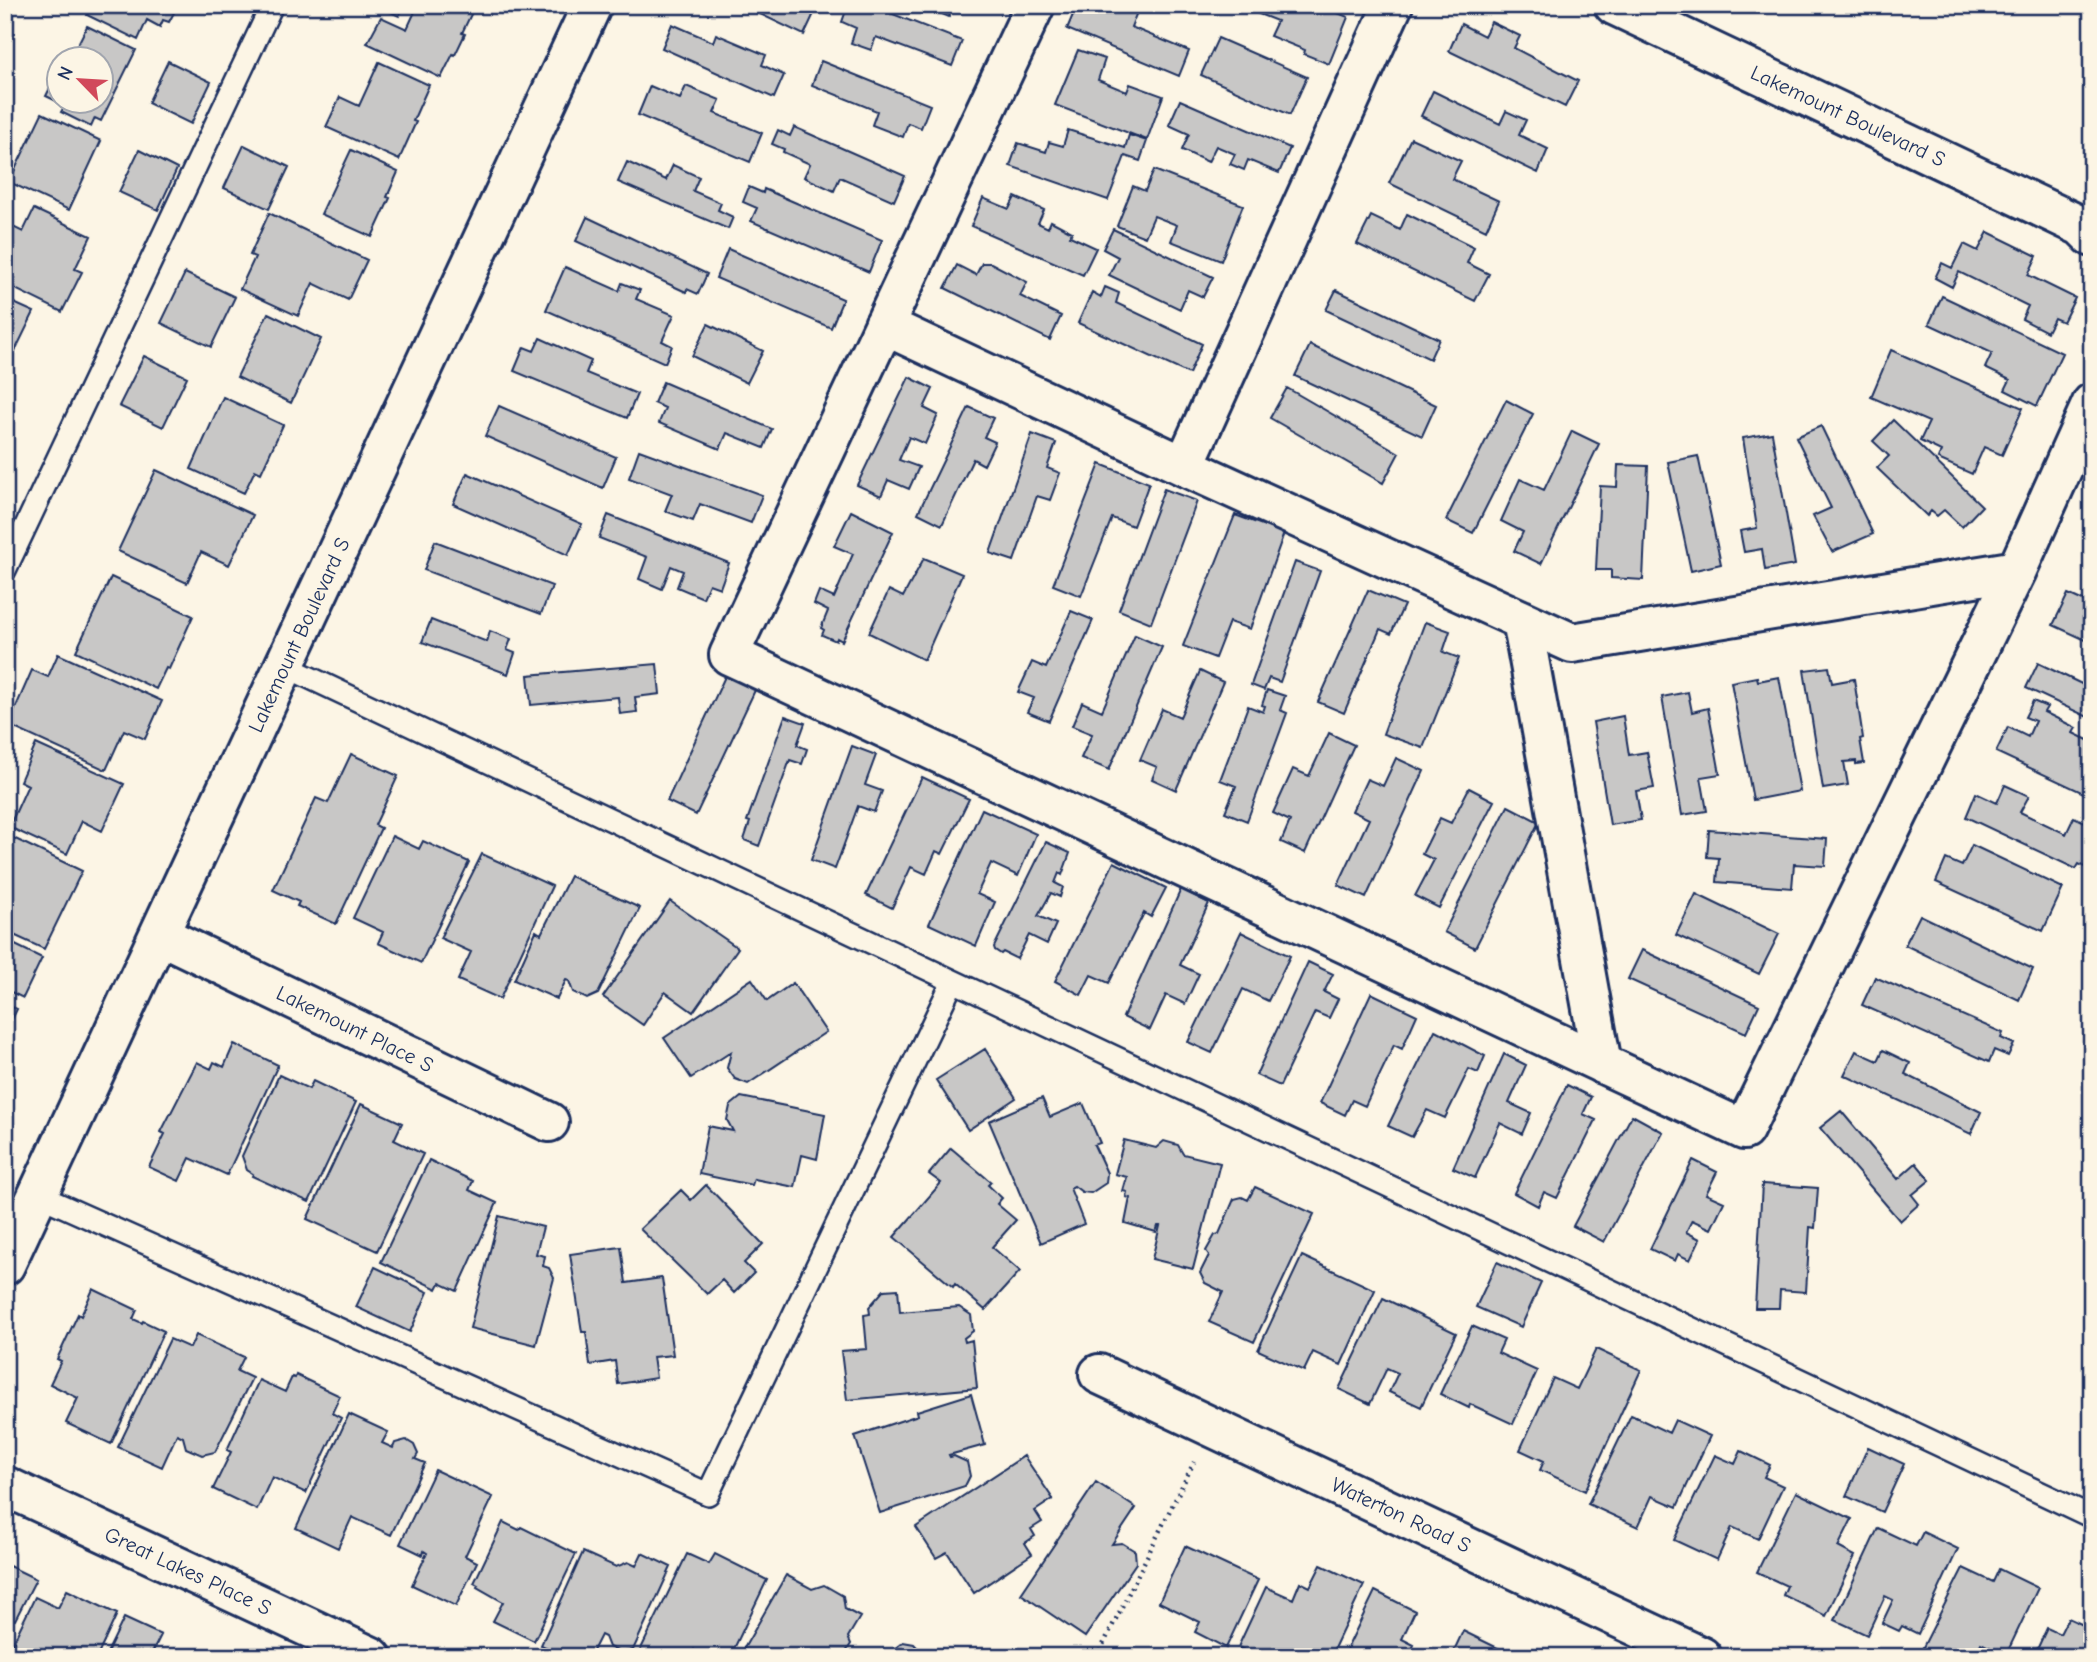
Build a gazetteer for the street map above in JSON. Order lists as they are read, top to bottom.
{
  "streets": {
    "street": [
      "Lakemount Boulevard S",
      "Lakemount Place S",
      "Waterton Road S",
      "Great Lakes Place S"
    ]
  },
  "crossings": [
    ["Lakemount Boulevard S", "Lakemount Place S"]
  ],
  "north": "top left"
}
